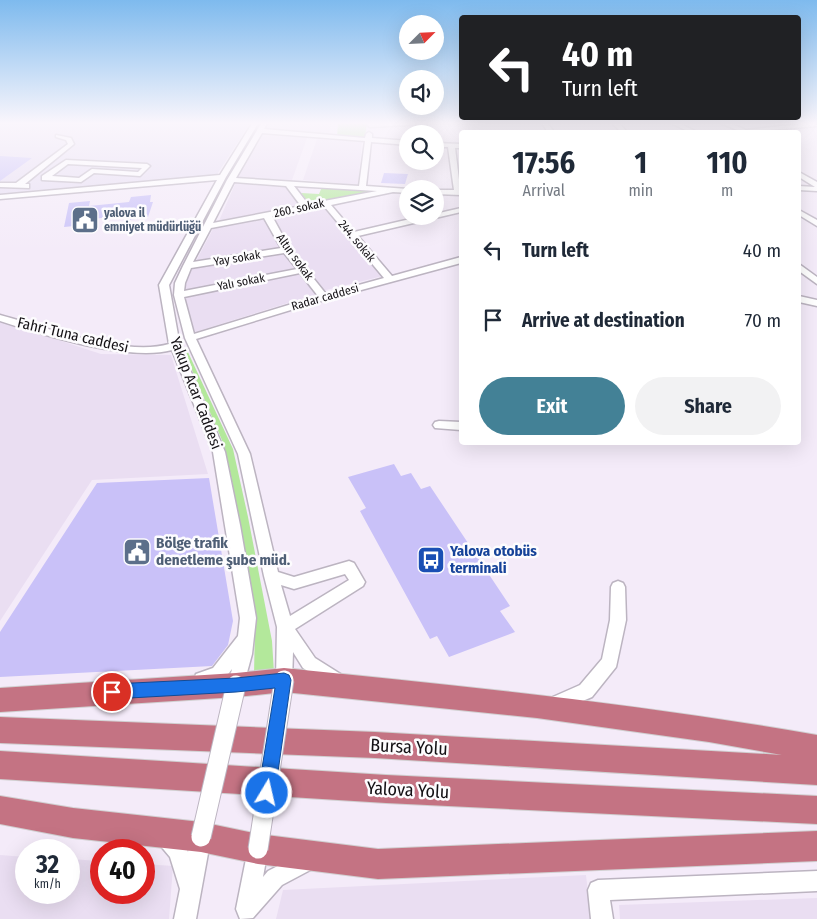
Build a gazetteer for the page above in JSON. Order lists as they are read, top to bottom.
{
  "streets": {
    "highway": ["Bursa Yolu", "Yalova Yolu"],
    "street": [
      "260. sokak",
      "244. sokak",
      "Altın sokak",
      "Yay sokak",
      "Yalı sokak",
      "Radar caddesi",
      "Fahri Tuna caddesi",
      "Yakup Acar Caddesi"
    ]
  },
  "crossings": [
    ["260. sokak", "244. sokak"],
    ["260. sokak", "Altın sokak"],
    ["260. sokak", "Yakup Acar Caddesi"],
    ["244. sokak", "Radar caddesi"],
    ["Altın sokak", "Yay sokak"],
    ["Altın sokak", "Yalı sokak"],
    ["Altın sokak", "Radar caddesi"],
    ["Yay sokak", "Yakup Acar Caddesi"],
    ["Yalı sokak", "Yakup Acar Caddesi"],
    ["Radar caddesi", "Yakup Acar Caddesi"],
    ["Fahri Tuna caddesi", "Yakup Acar Caddesi"]
  ],
  "places": {
    "public building": ["yalova il emniyet müdürlüğü", "Bölge trafik denetleme şube müd."],
    "bus stop": ["Yalova otobüs terminali"]
  },
  "north": "top right",
  "page": {
    "turn": ["40 m", "Turn left"],
    "eta": [
      "17:56",
      "Arrival",
      "1",
      "min",
      "110",
      "m"
    ],
    "list": [
      {
        "name": "Turn left",
        "value": "40 m"
      },
      {
        "name": "Arrive at destination",
        "value": "70 m"
      }
    ],
    "buttons": ["Exit", "Share"],
    "speed": "32 km/h",
    "limit": "40"
  }
}
